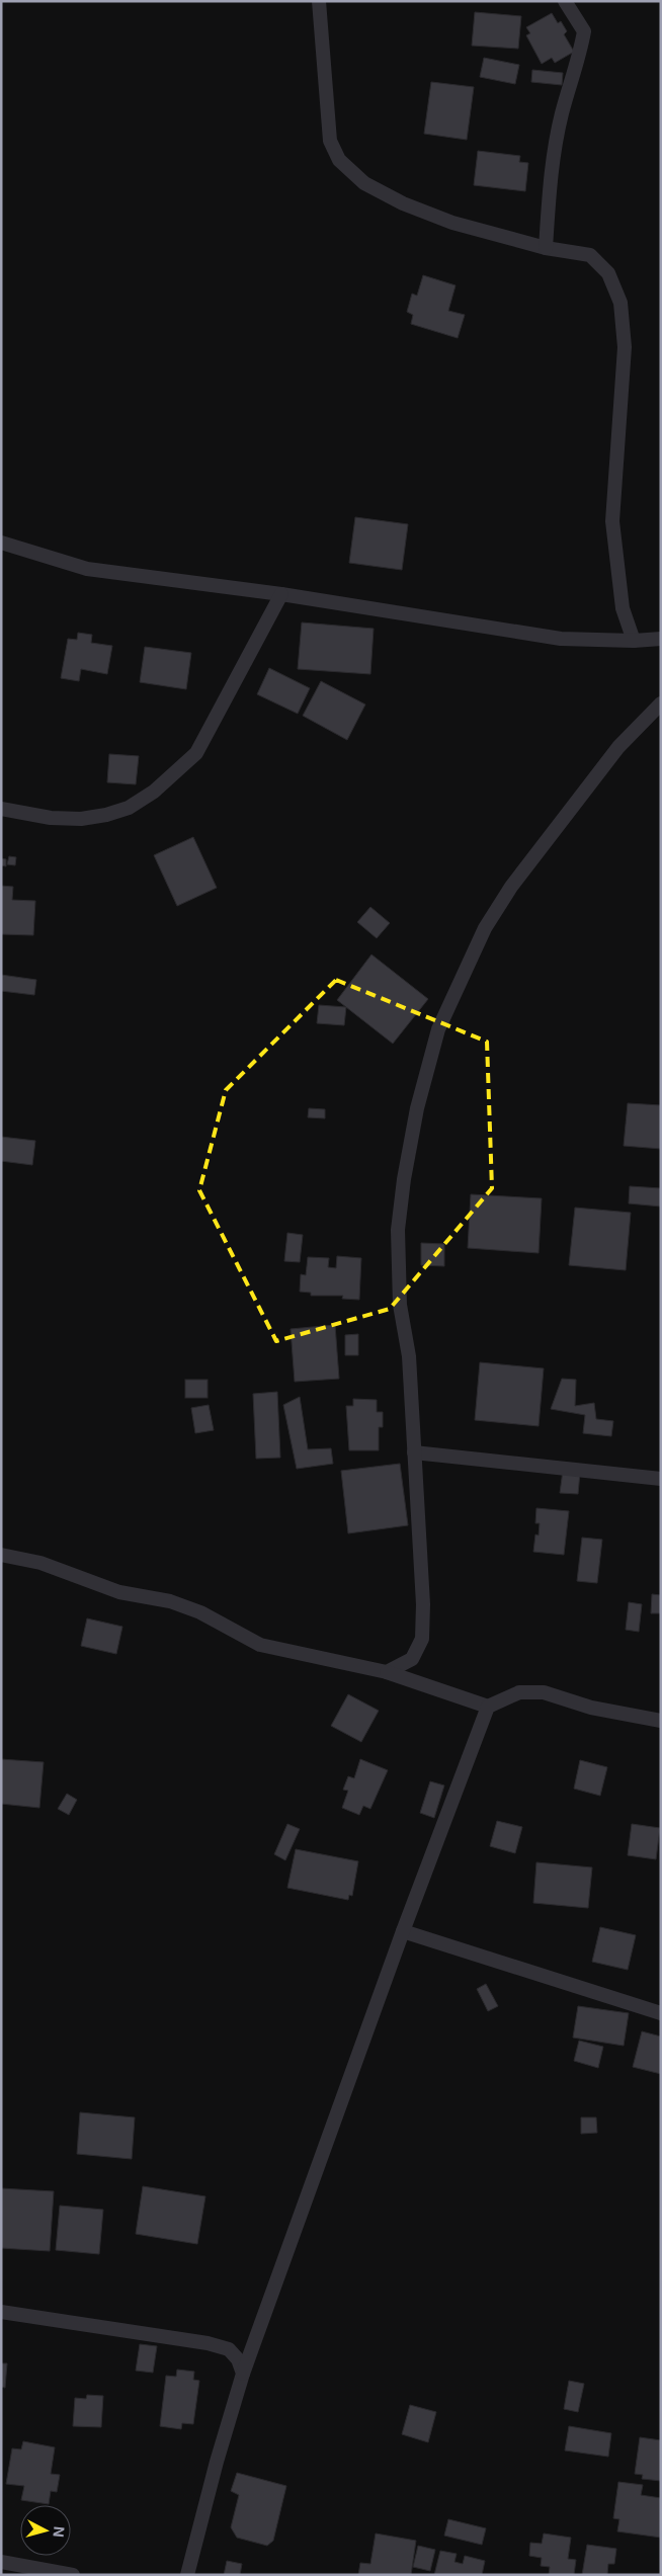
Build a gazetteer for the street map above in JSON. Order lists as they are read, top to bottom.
{
  "north": "right"
}
